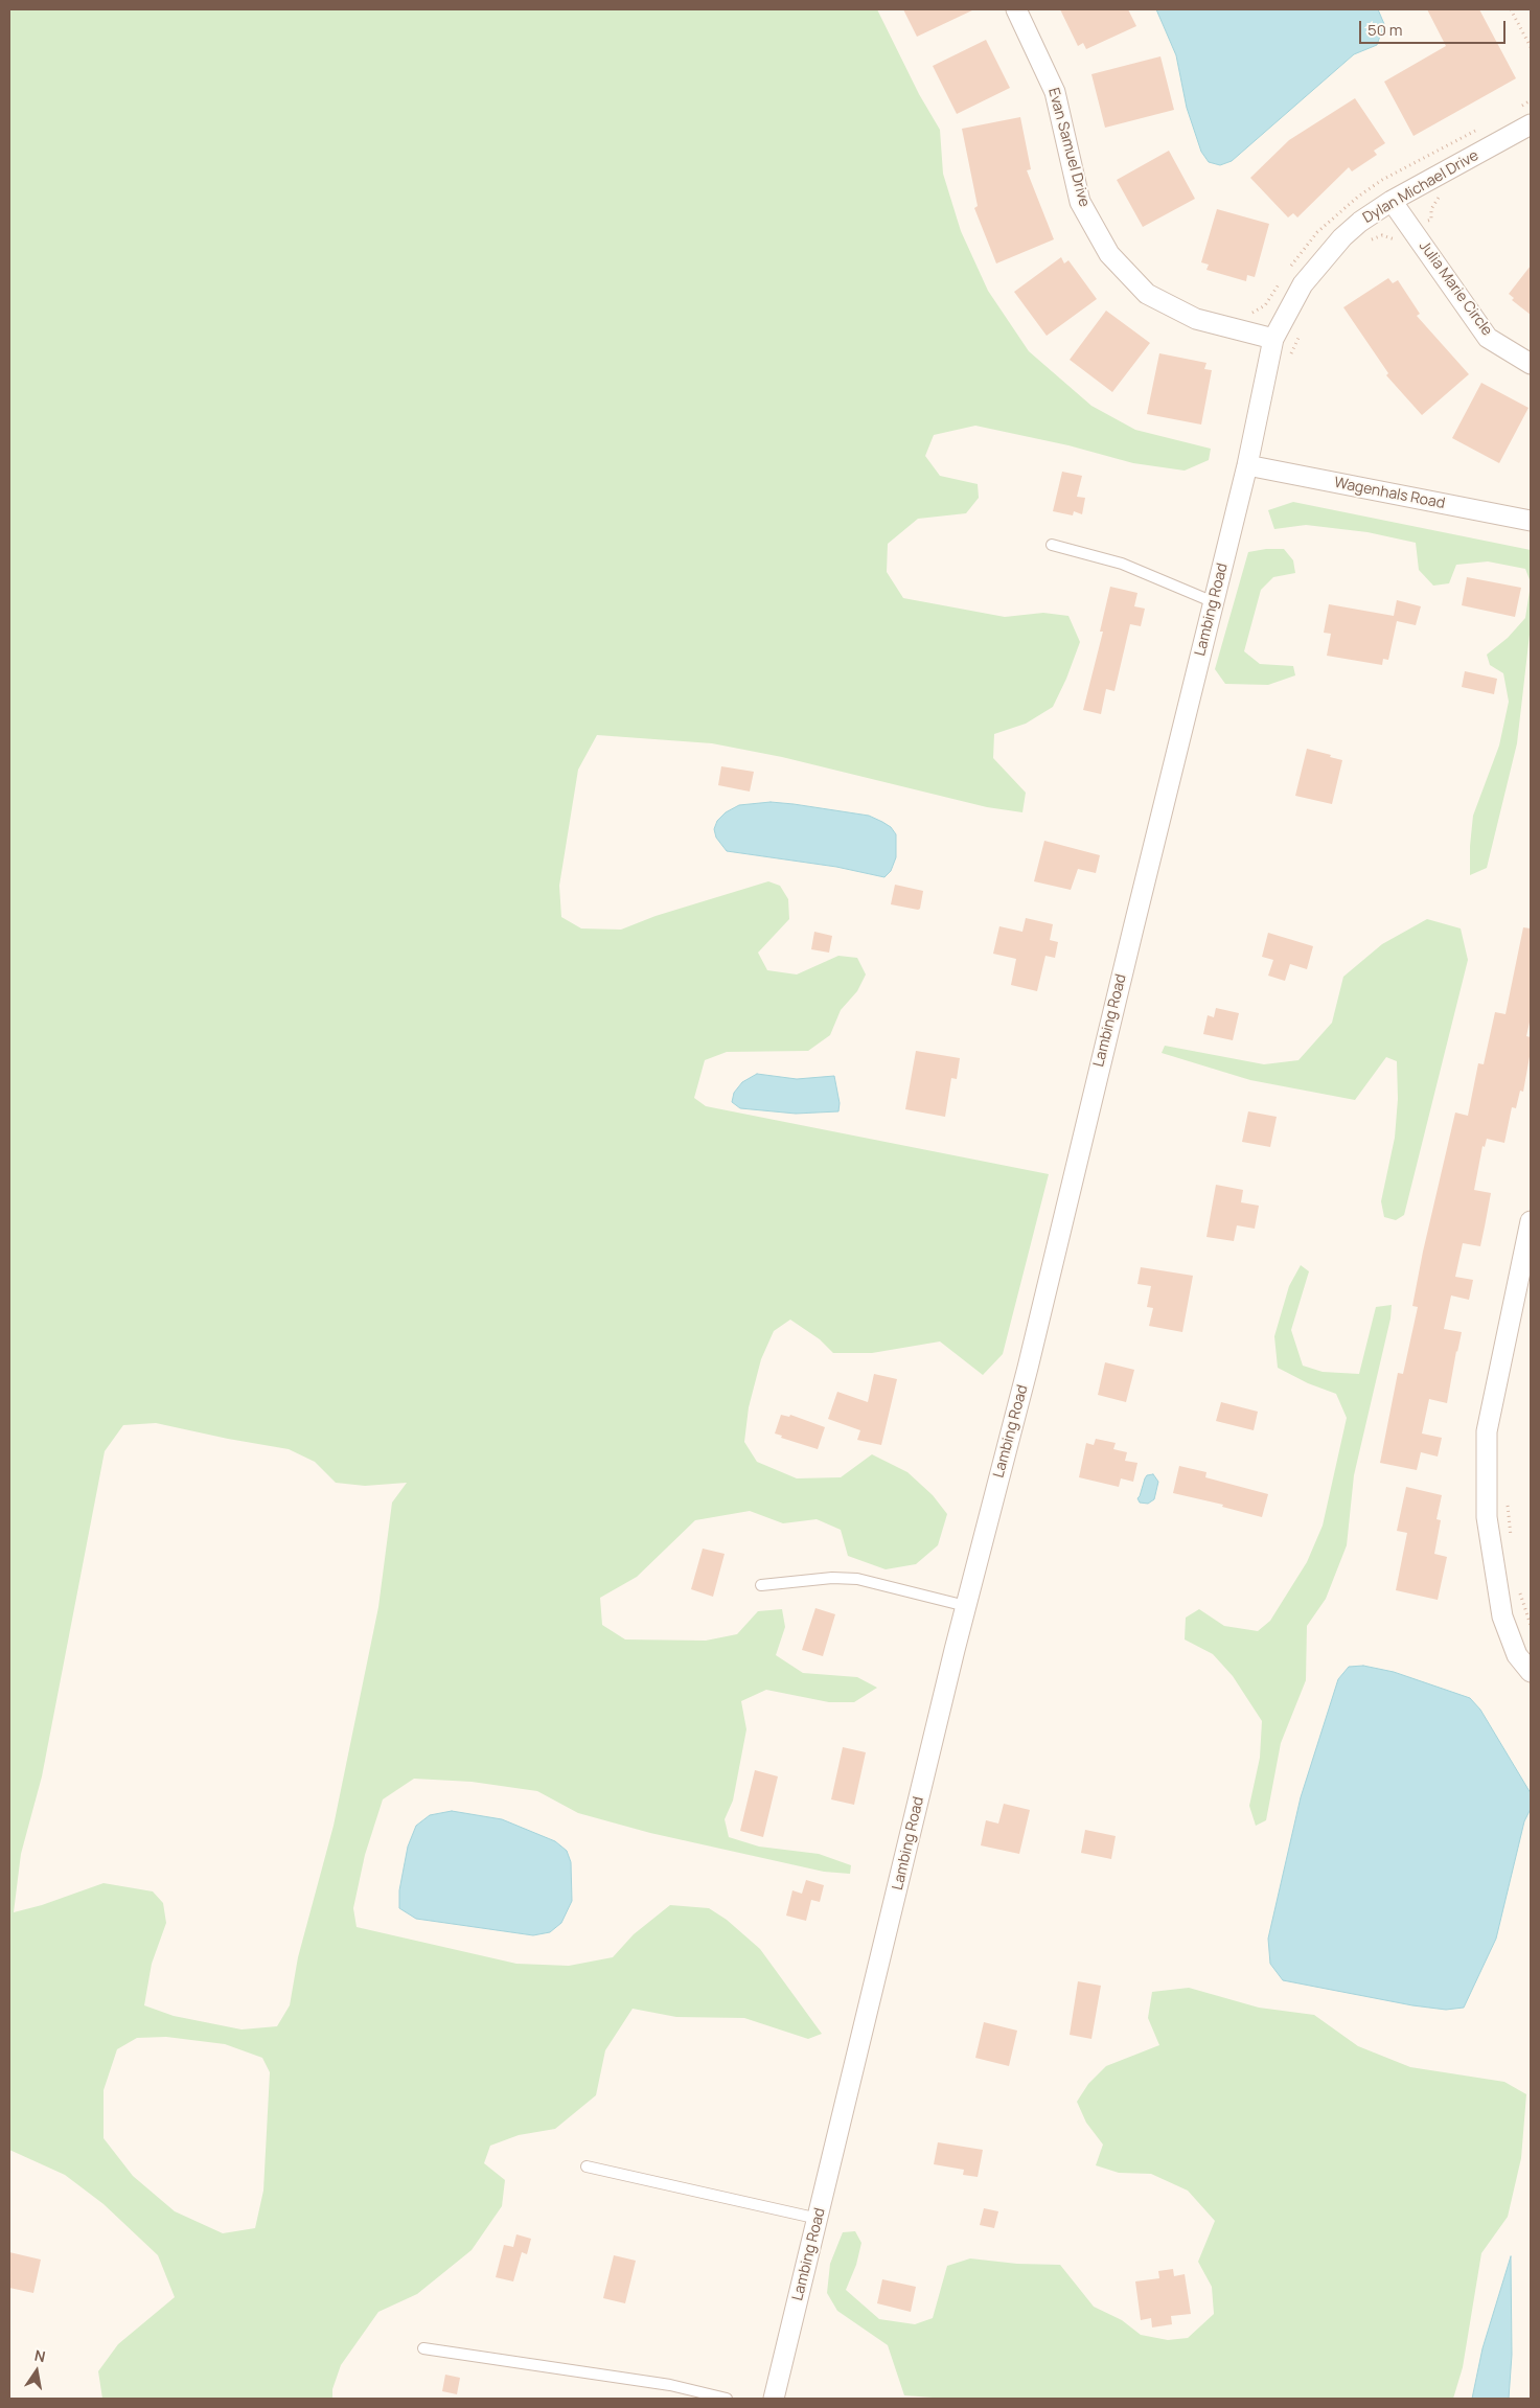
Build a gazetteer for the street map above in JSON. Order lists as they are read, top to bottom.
{
  "streets": {
    "street": [
      "Evan Samuel Drive",
      "Dylan Michael Drive",
      "Julia Marie Circle",
      "Wagenhals Road",
      "Lambing Road"
    ]
  },
  "crossings": [
    ["Evan Samuel Drive", "Dylan Michael Drive"],
    ["Dylan Michael Drive", "Julia Marie Circle"],
    ["Dylan Michael Drive", "Wagenhals Road"],
    ["Dylan Michael Drive", "Lambing Road"],
    ["Wagenhals Road", "Lambing Road"]
  ],
  "scale_bar": "50 m",
  "north": "top"
}
